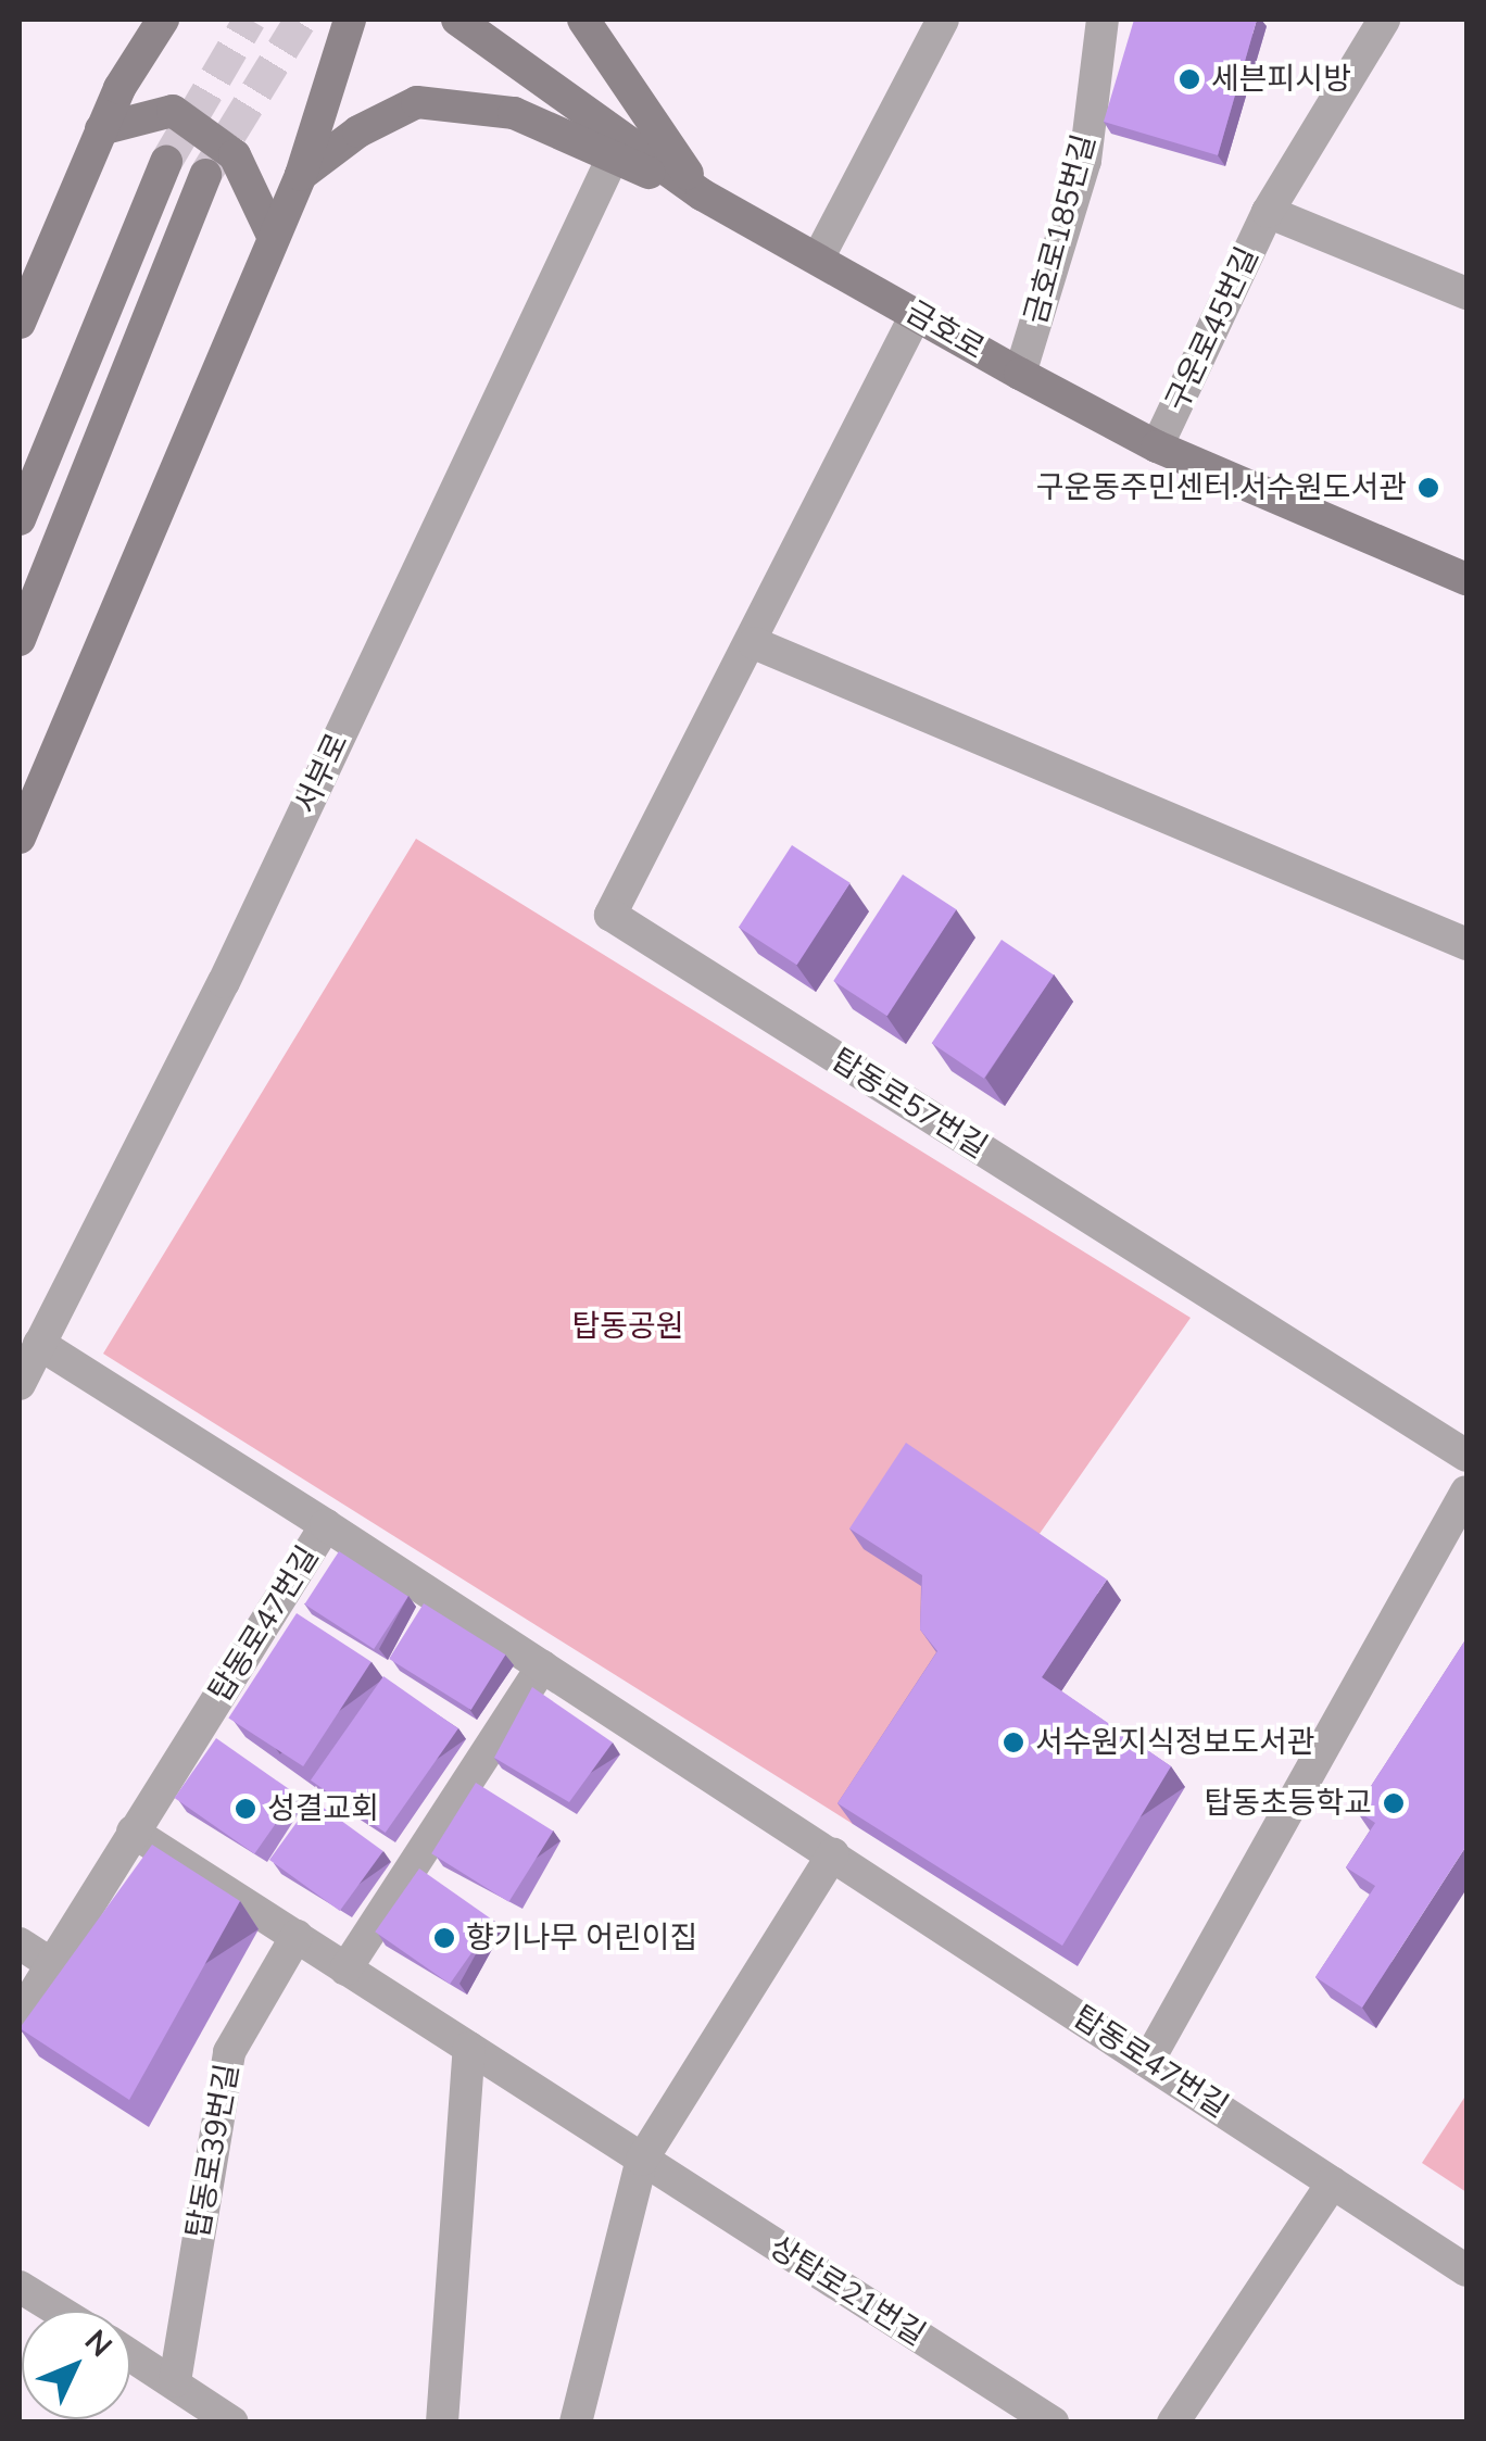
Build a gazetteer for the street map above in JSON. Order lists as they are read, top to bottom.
{
  "streets": {
    "street": [
      "금호로185번길",
      "구운로45번길",
      "금호로",
      "서부로",
      "탑동로57번길",
      "탑동로47번길",
      "탑동로39번길",
      "상탑로21번길"
    ]
  },
  "crossings": [
    ["금호로185번길", "금호로"],
    ["구운로45번길", "금호로"],
    ["금호로", "탑동로57번길"]
  ],
  "parks": ["탑동공원"],
  "places": [
    "세븐피시방",
    "구운동주민센터.서수원도서관",
    "서수원지식정보도서관",
    "탑동초등학교",
    "성결교회",
    "향기나무 어린이집"
  ],
  "north": "top right"
}
